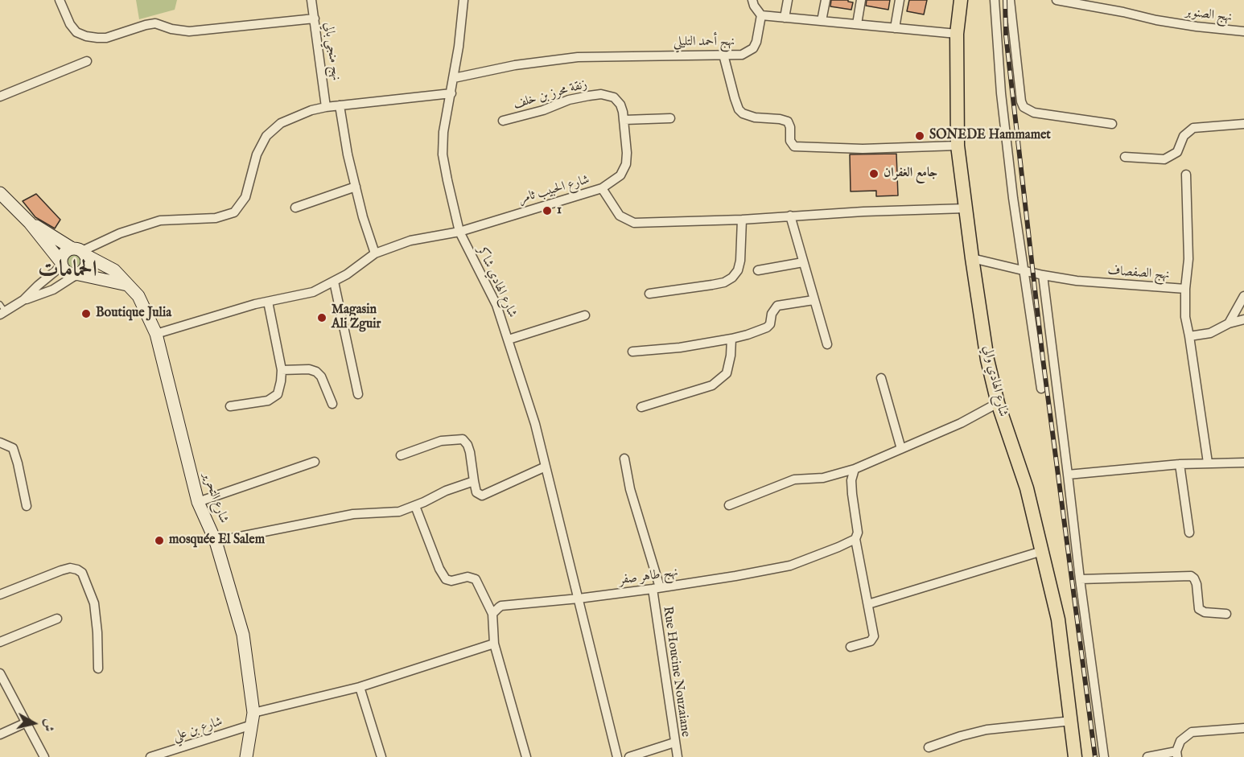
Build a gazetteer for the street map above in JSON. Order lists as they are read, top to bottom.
{
  "streets": {
    "main road": ["شارع الهادي والي"],
    "street": [
      "نهج الصنوبر",
      "نهج أحمد التليلي",
      "نهج منجي بالي",
      "زنقة محرز بن خلف",
      "شارع الحبيب ثامر",
      "نهج الصفصاف",
      "شارع الهادي شاكر",
      "شارع التحرير",
      "نهج طاهر صفر",
      "Rue Houcine Nouzaiane",
      "شارع بن علي"
    ]
  },
  "crossings": [
    ["نهج أحمد التليلي", "شارع الهادي شاكر"],
    ["زنقة محرز بن خلف", "شارع الحبيب ثامر"],
    ["شارع الحبيب ثامر", "شارع الهادي شاكر"],
    ["شارع الحبيب ثامر", "شارع الهادي والي"],
    ["شارع الحبيب ثامر", "شارع التحرير"],
    ["نهج الصفصاف", "شارع الهادي والي"],
    ["شارع الهادي شاكر", "نهج طاهر صفر"],
    ["شارع التحرير", "شارع بن علي"],
    ["نهج طاهر صفر", "Rue Houcine Nouzaiane"]
  ],
  "districts": ["الحمامات"],
  "places": [
    "SONEDE Hammamet",
    "جامع الغفران",
    "1",
    "Boutique Julia",
    "Magasin Ali Zguir",
    "mosquée El Salem"
  ],
  "north": "right"
}
